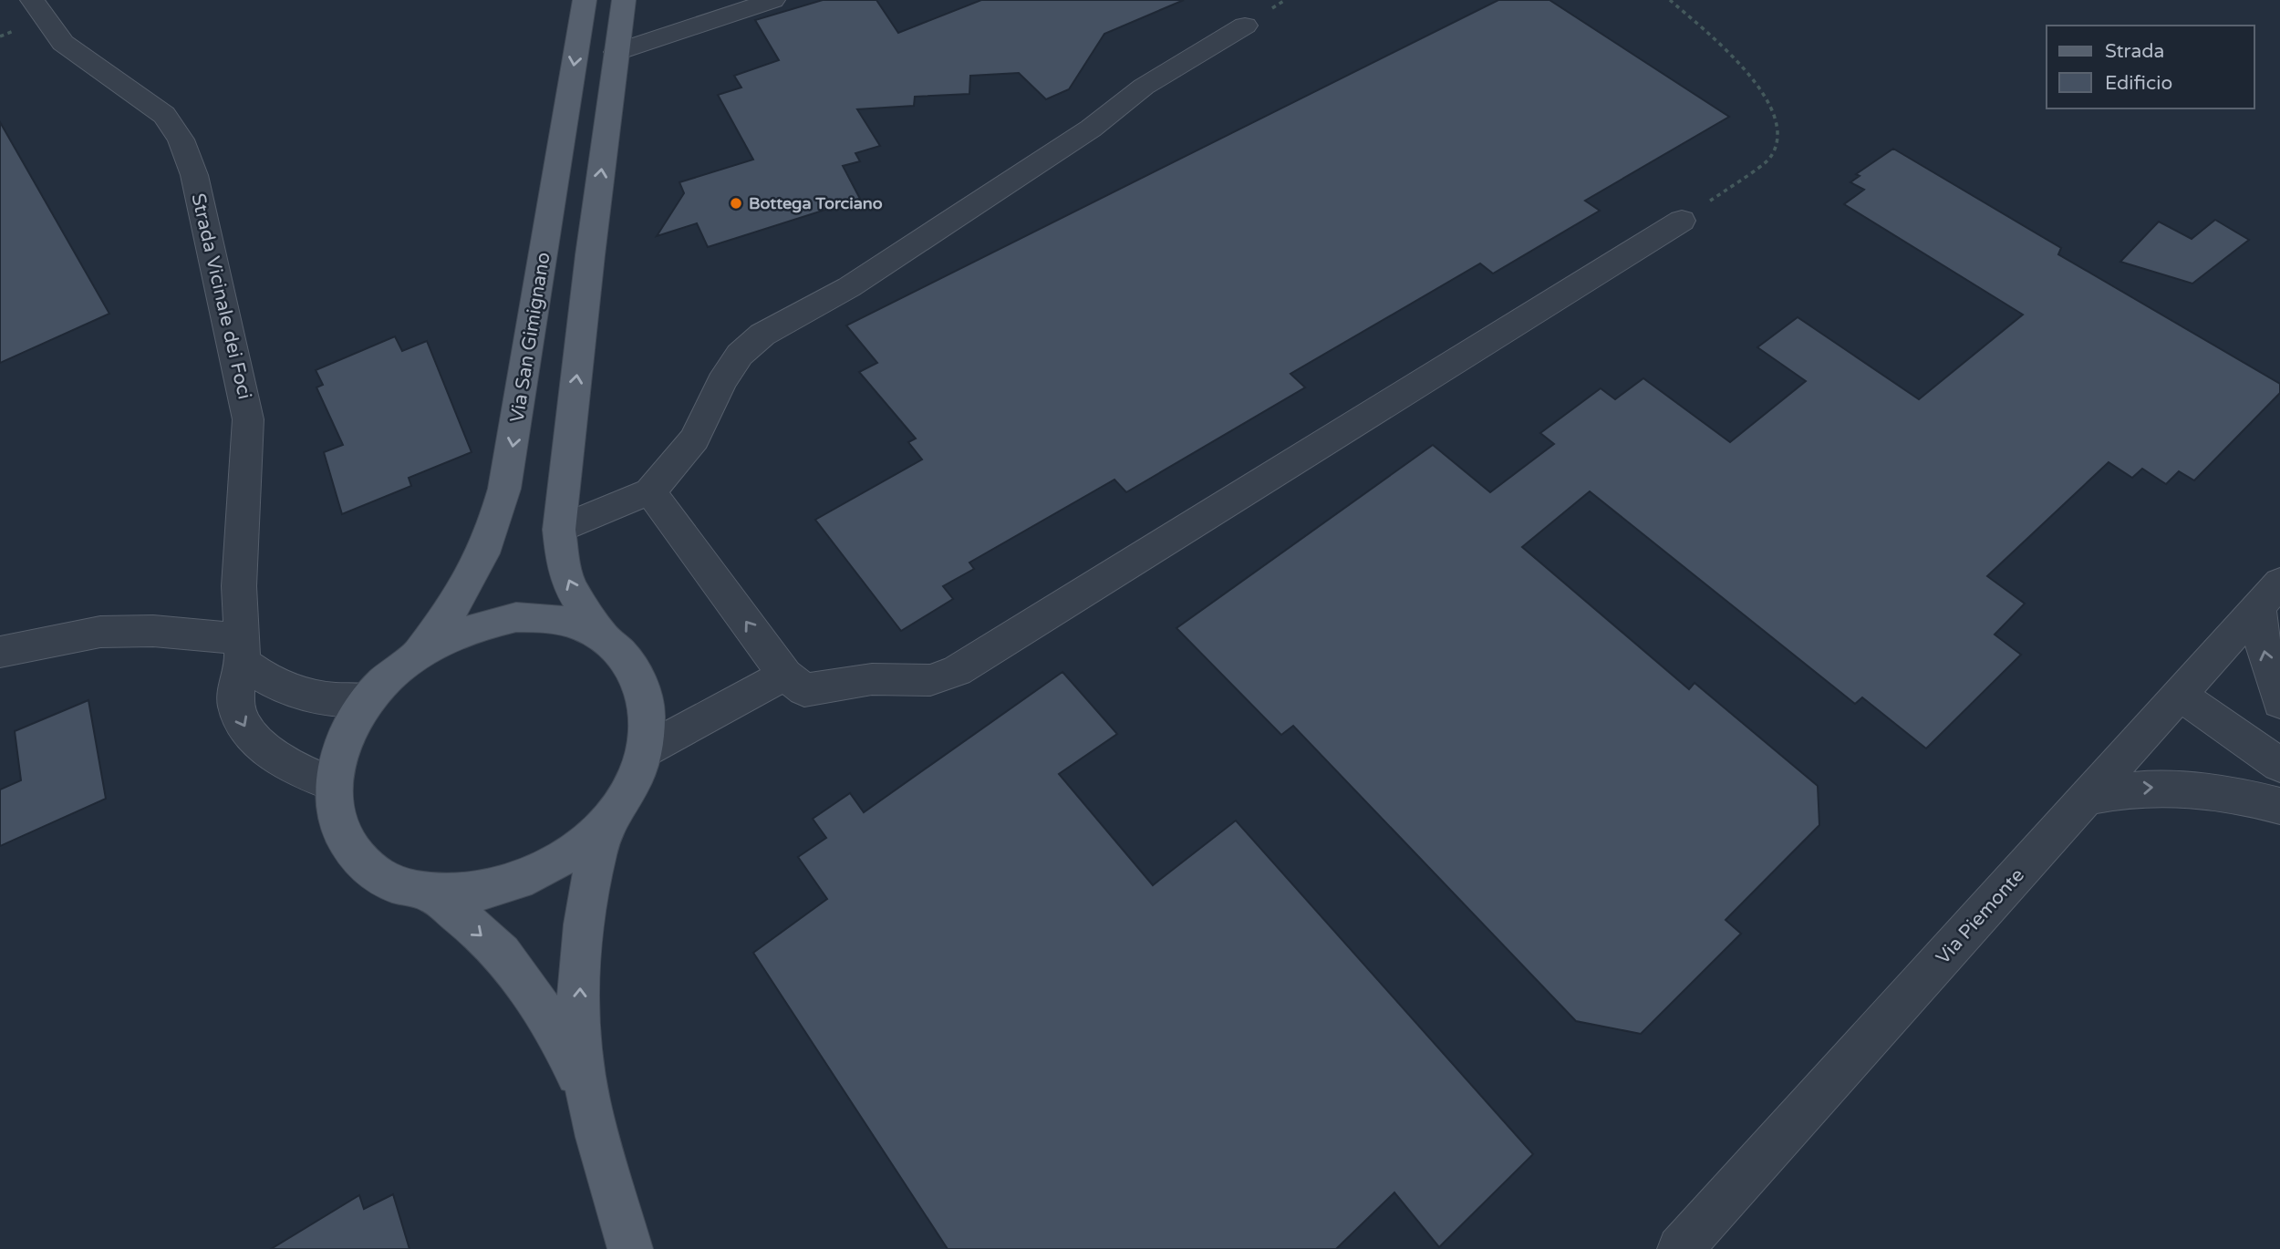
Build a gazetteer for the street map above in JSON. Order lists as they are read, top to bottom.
{
  "streets": {
    "main road": ["Via San Gimignano"],
    "street": ["Strada Vicinale dei Foci", "Via Piemonte"]
  },
  "places": ["Bottega Torciano"],
  "legend": ["Strada", "Edificio"]
}
